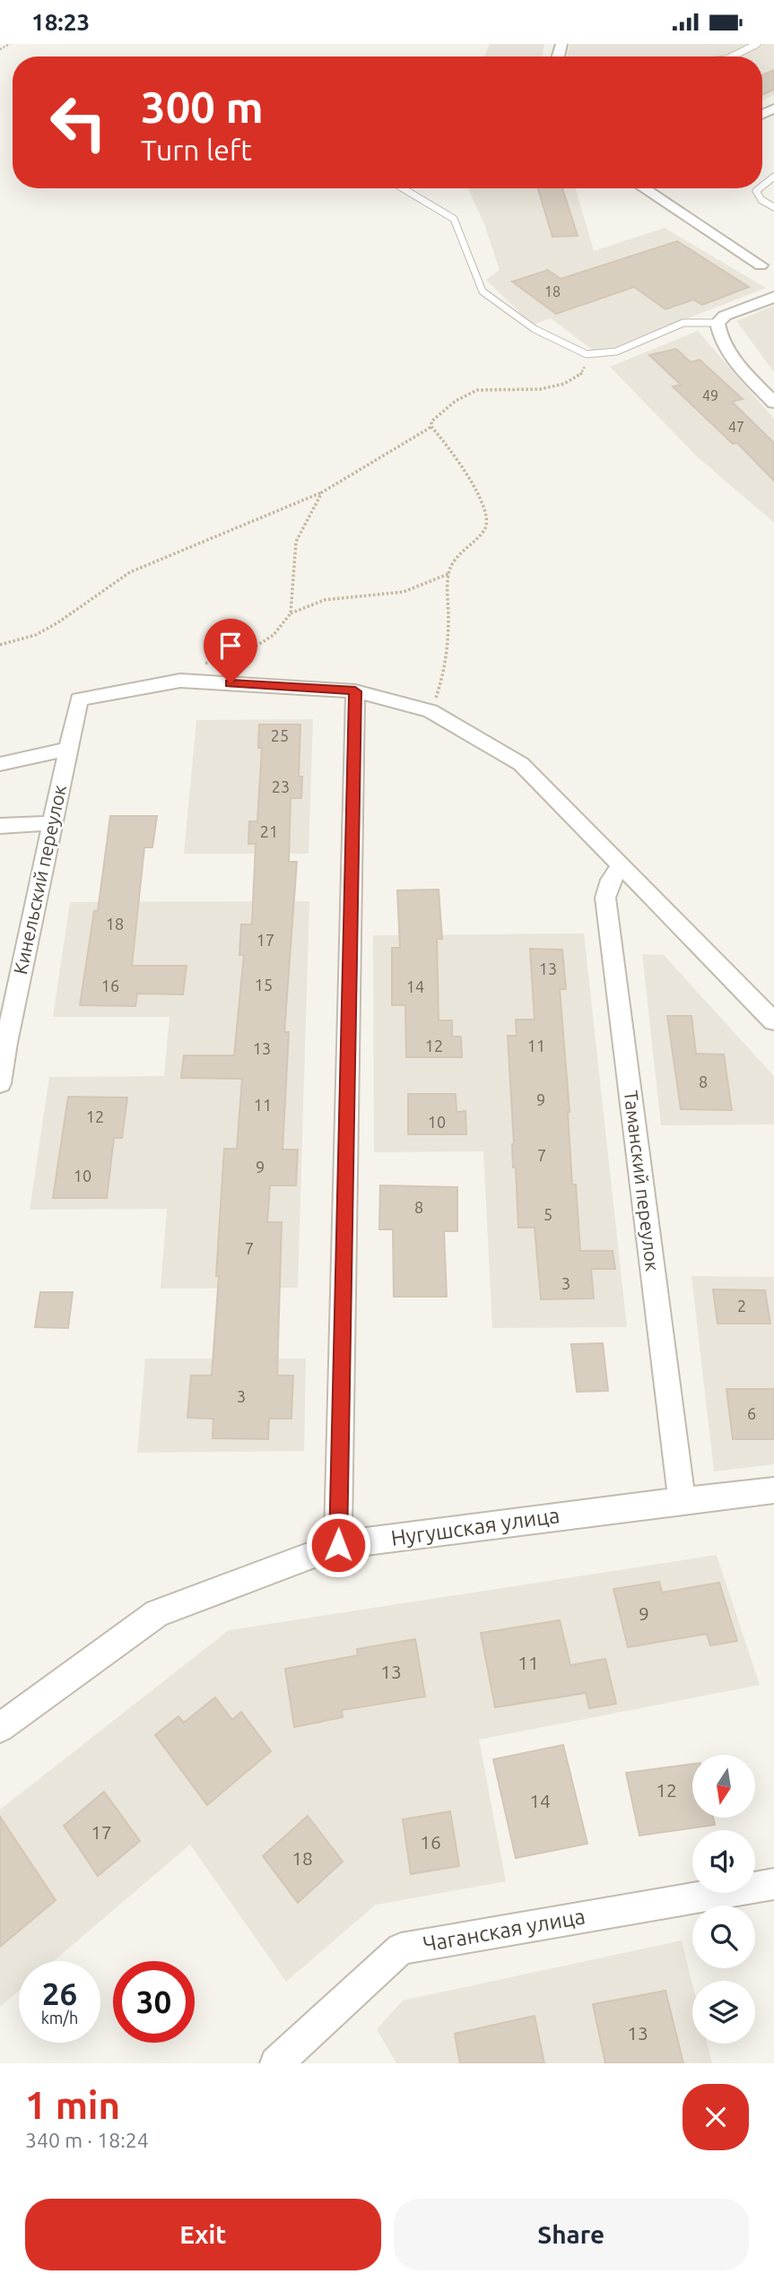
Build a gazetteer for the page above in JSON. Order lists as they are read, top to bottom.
{
  "streets": {
    "street": [
      "Кинельский переулок",
      "Таманский переулок",
      "Нугушская улица",
      "Чаганская улица"
    ]
  },
  "crossings": [
    ["Таманский переулок", "Нугушская улица"]
  ],
  "house_numbers": [
    "18",
    "49",
    "47",
    "25",
    "23",
    "21",
    "18",
    "17",
    "13",
    "15",
    "16",
    "14",
    "12",
    "11",
    "13",
    "8",
    "9",
    "11",
    "12",
    "10",
    "7",
    "9",
    "10",
    "8",
    "5",
    "7",
    "3",
    "2",
    "3",
    "6",
    "9",
    "11",
    "13",
    "12",
    "14",
    "17",
    "16",
    "18",
    "13"
  ],
  "north": "bottom",
  "page": {
    "status": "18:23",
    "turn": ["300 m", "Turn left"],
    "speed": "26 km/h",
    "limit": "30",
    "heading": ["1 min", "340 m · 18:24"],
    "buttons": ["Exit", "Share"]
  }
}
